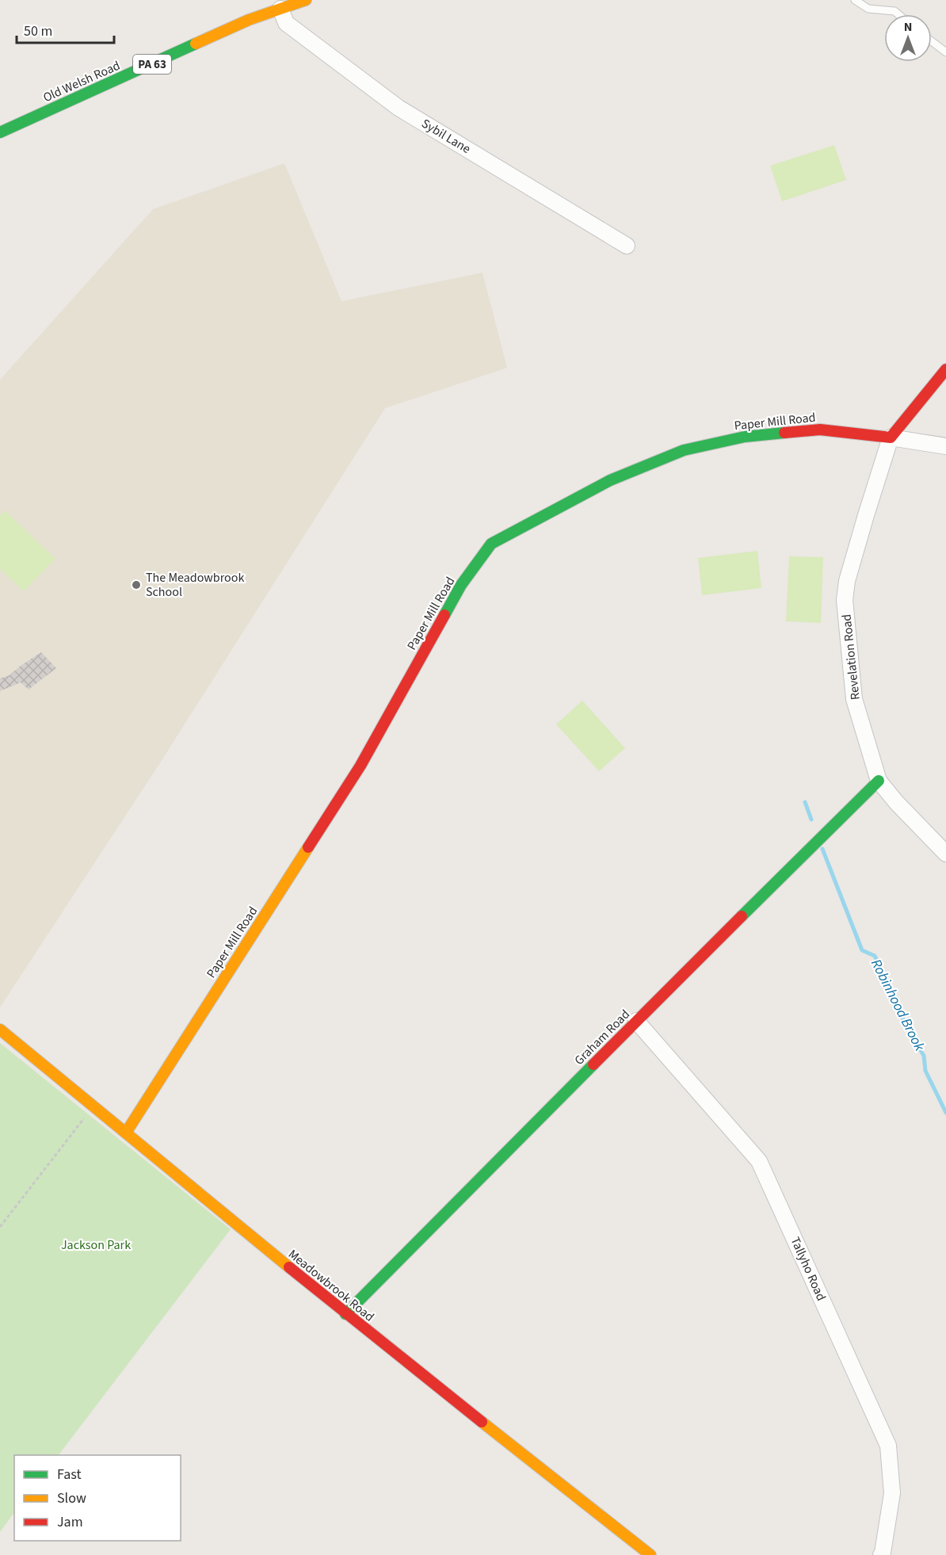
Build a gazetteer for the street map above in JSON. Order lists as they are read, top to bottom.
{
  "streets": {
    "street": [
      "PA 63",
      "Old Welsh Road",
      "Sybil Lane",
      "Paper Mill Road",
      "Revelation Road",
      "Graham Road",
      "Tallyho Road",
      "Meadowbrook Road"
    ]
  },
  "crossings": [
    ["Old Welsh Road", "Sybil Lane"],
    ["Paper Mill Road", "Revelation Road"],
    ["Paper Mill Road", "Meadowbrook Road"],
    ["Revelation Road", "Graham Road"],
    ["Graham Road", "Tallyho Road"],
    ["Graham Road", "Meadowbrook Road"]
  ],
  "water": ["Robinhood Brook"],
  "parks": ["Jackson Park"],
  "places": ["The Meadowbrook School"],
  "legend": ["Fast", "Slow", "Jam"],
  "scale_bar": "50 m",
  "north": "top"
}
